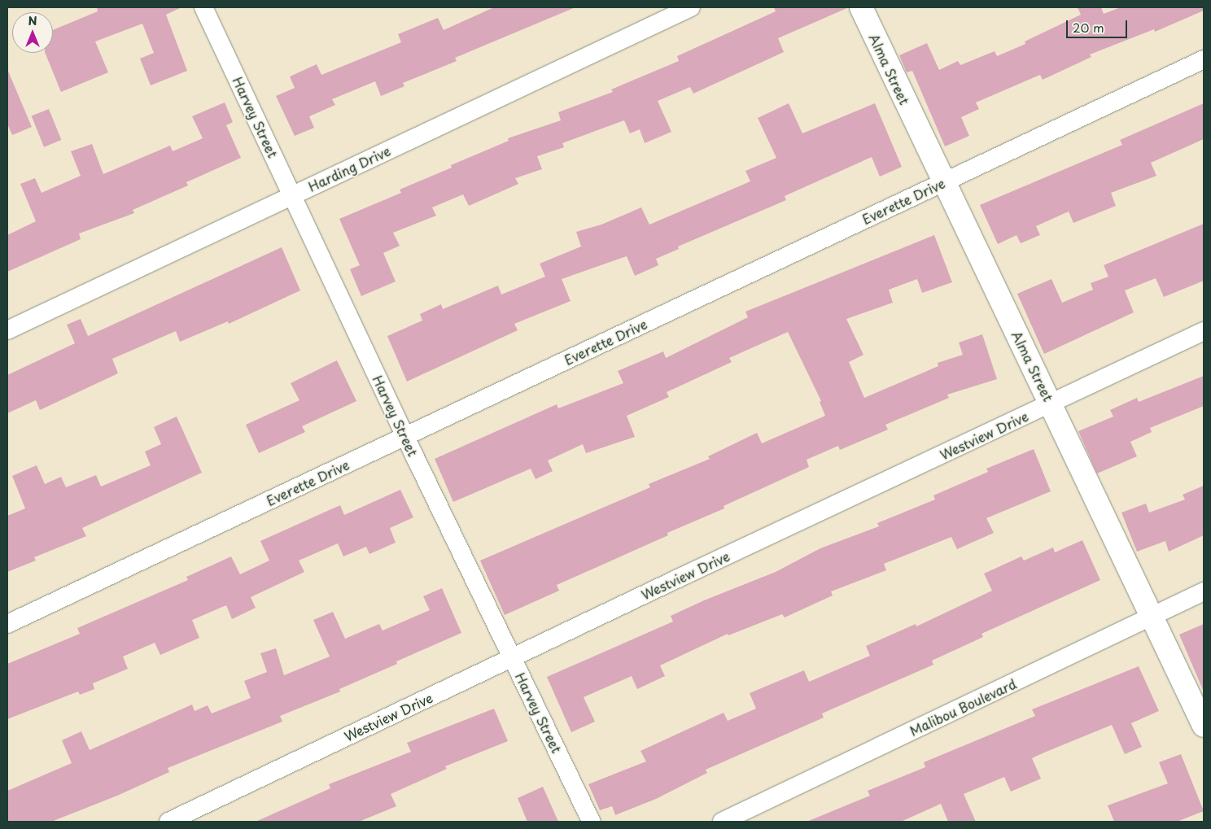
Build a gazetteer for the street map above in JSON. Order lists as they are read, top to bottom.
{
  "streets": {
    "street": [
      "Alma Street",
      "Harvey Street",
      "Harding Drive",
      "Everette Drive",
      "Westview Drive",
      "Malibou Boulevard"
    ]
  },
  "crossings": [
    ["Alma Street", "Everette Drive"],
    ["Alma Street", "Westview Drive"],
    ["Alma Street", "Malibou Boulevard"],
    ["Harvey Street", "Harding Drive"],
    ["Harvey Street", "Everette Drive"],
    ["Harvey Street", "Westview Drive"]
  ],
  "scale_bar": "20 m",
  "north": "top"
}
